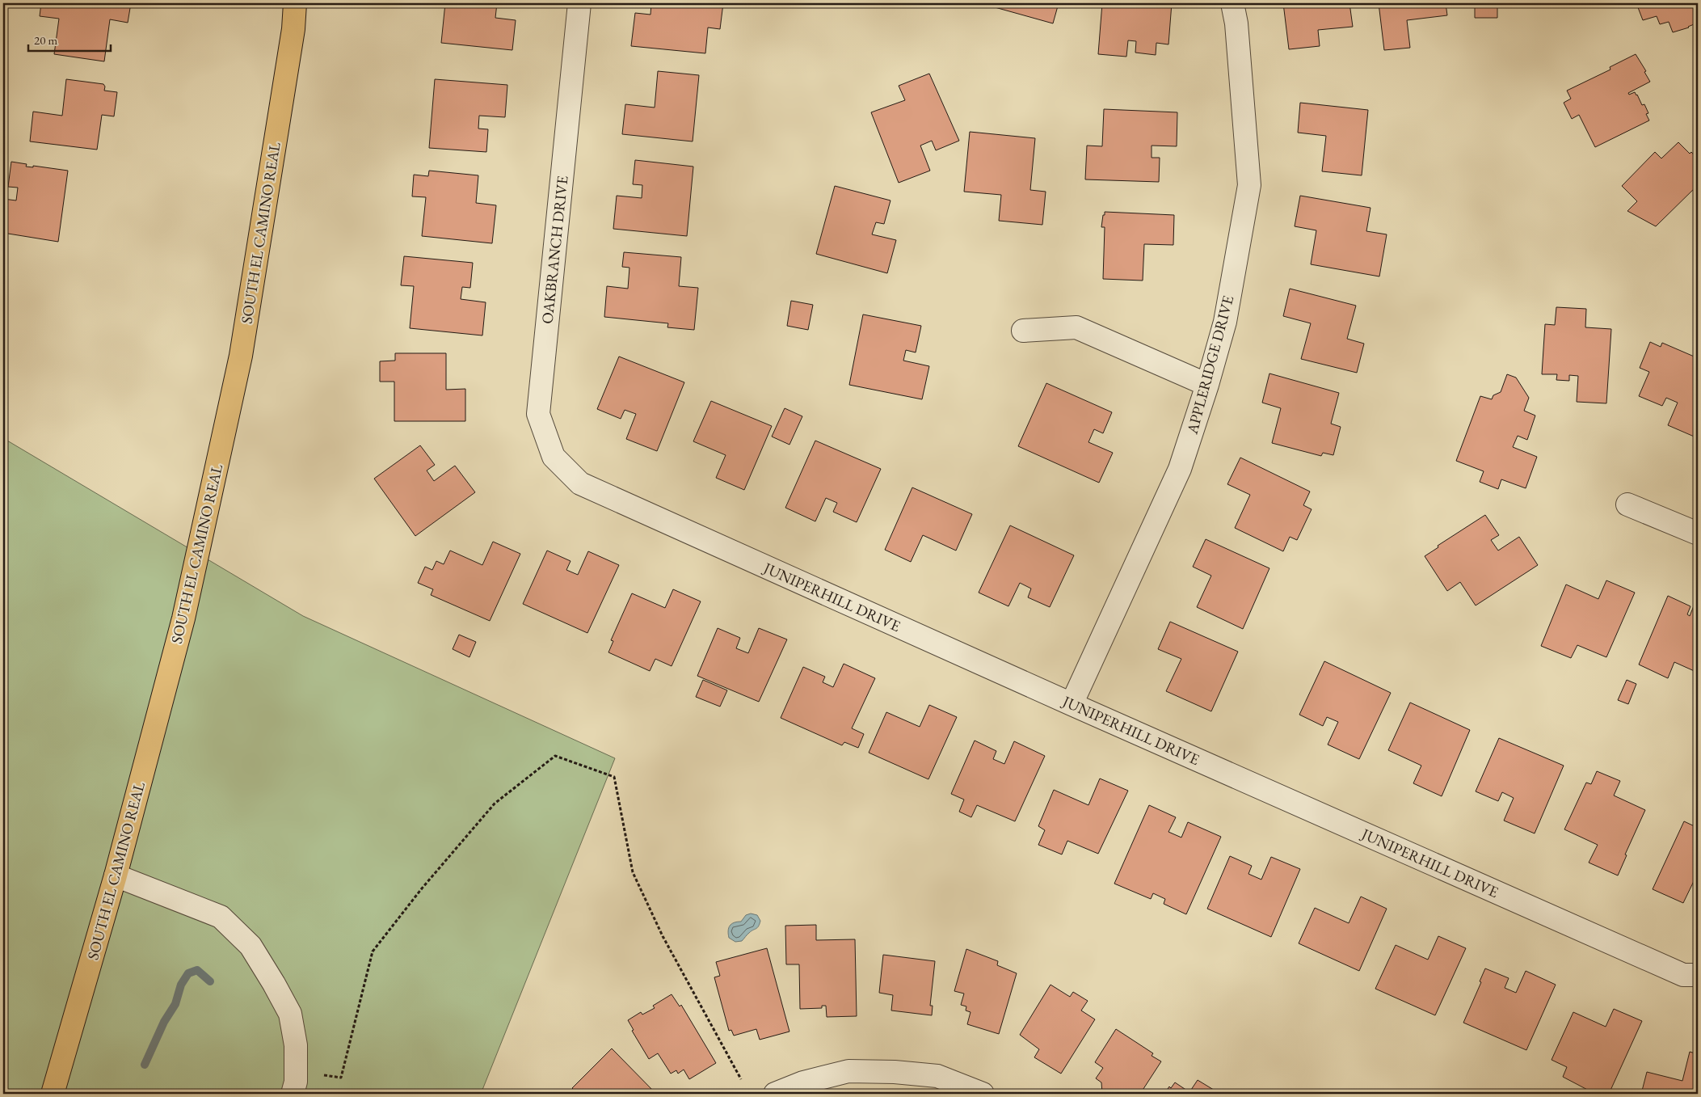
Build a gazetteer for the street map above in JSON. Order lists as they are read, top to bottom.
{
  "streets": {
    "main road": ["SOUTH EL CAMINO REAL"],
    "street": ["OAKBRANCH DRIVE", "APPLERIDGE DRIVE", "JUNIPERHILL DRIVE"]
  },
  "crossings": [
    ["OAKBRANCH DRIVE", "JUNIPERHILL DRIVE"],
    ["APPLERIDGE DRIVE", "JUNIPERHILL DRIVE"]
  ],
  "scale_bar": "20 m"
}
